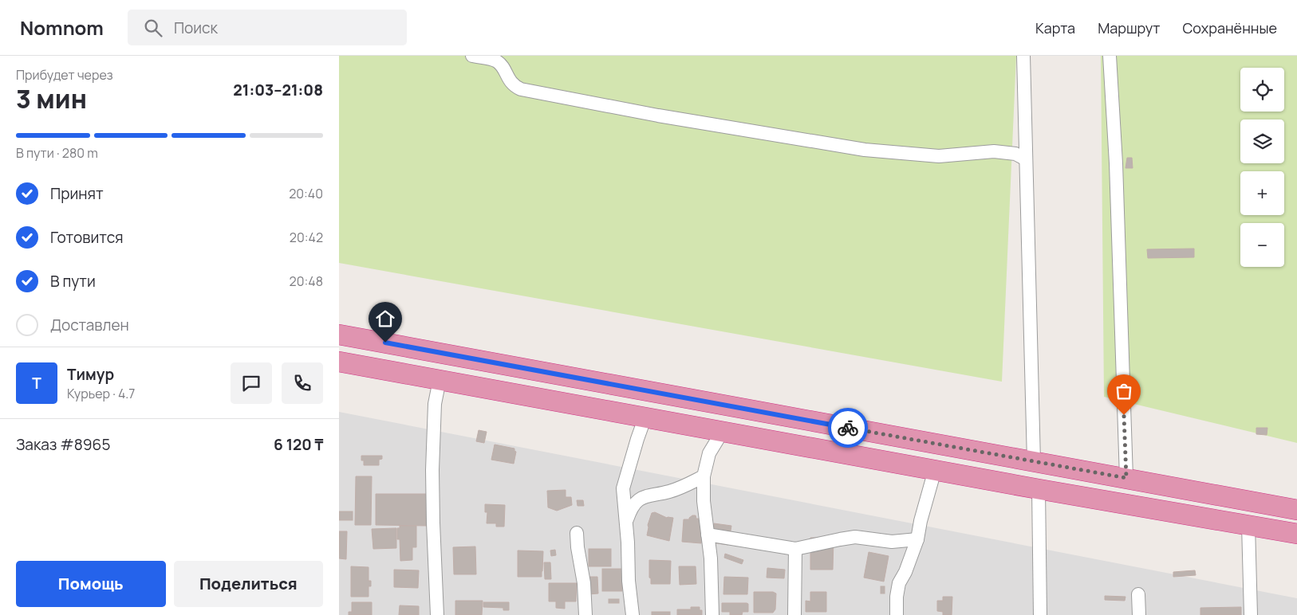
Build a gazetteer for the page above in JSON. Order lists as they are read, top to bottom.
{
  "page": {
    "header": "Nomnom",
    "search": "Поиск",
    "nav": ["Карта", "Маршрут", "Сохранённые"],
    "heading": ["3 мин", "Прибудет через", "21:03–21:08"],
    "panel": [
      "Тимур",
      "Курьер · 4.7",
      "Заказ #8965",
      "6 120 ₸"
    ],
    "map_buttons": ["+", "−"],
    "bar": "В пути · 280 m",
    "list": [
      ["Принят", "20:40"],
      ["Готовится", "20:42"],
      ["В пути", "20:48"],
      "Доставлен"
    ],
    "round": "Т",
    "buttons": ["Помощь", "Поделиться"]
  }
}
